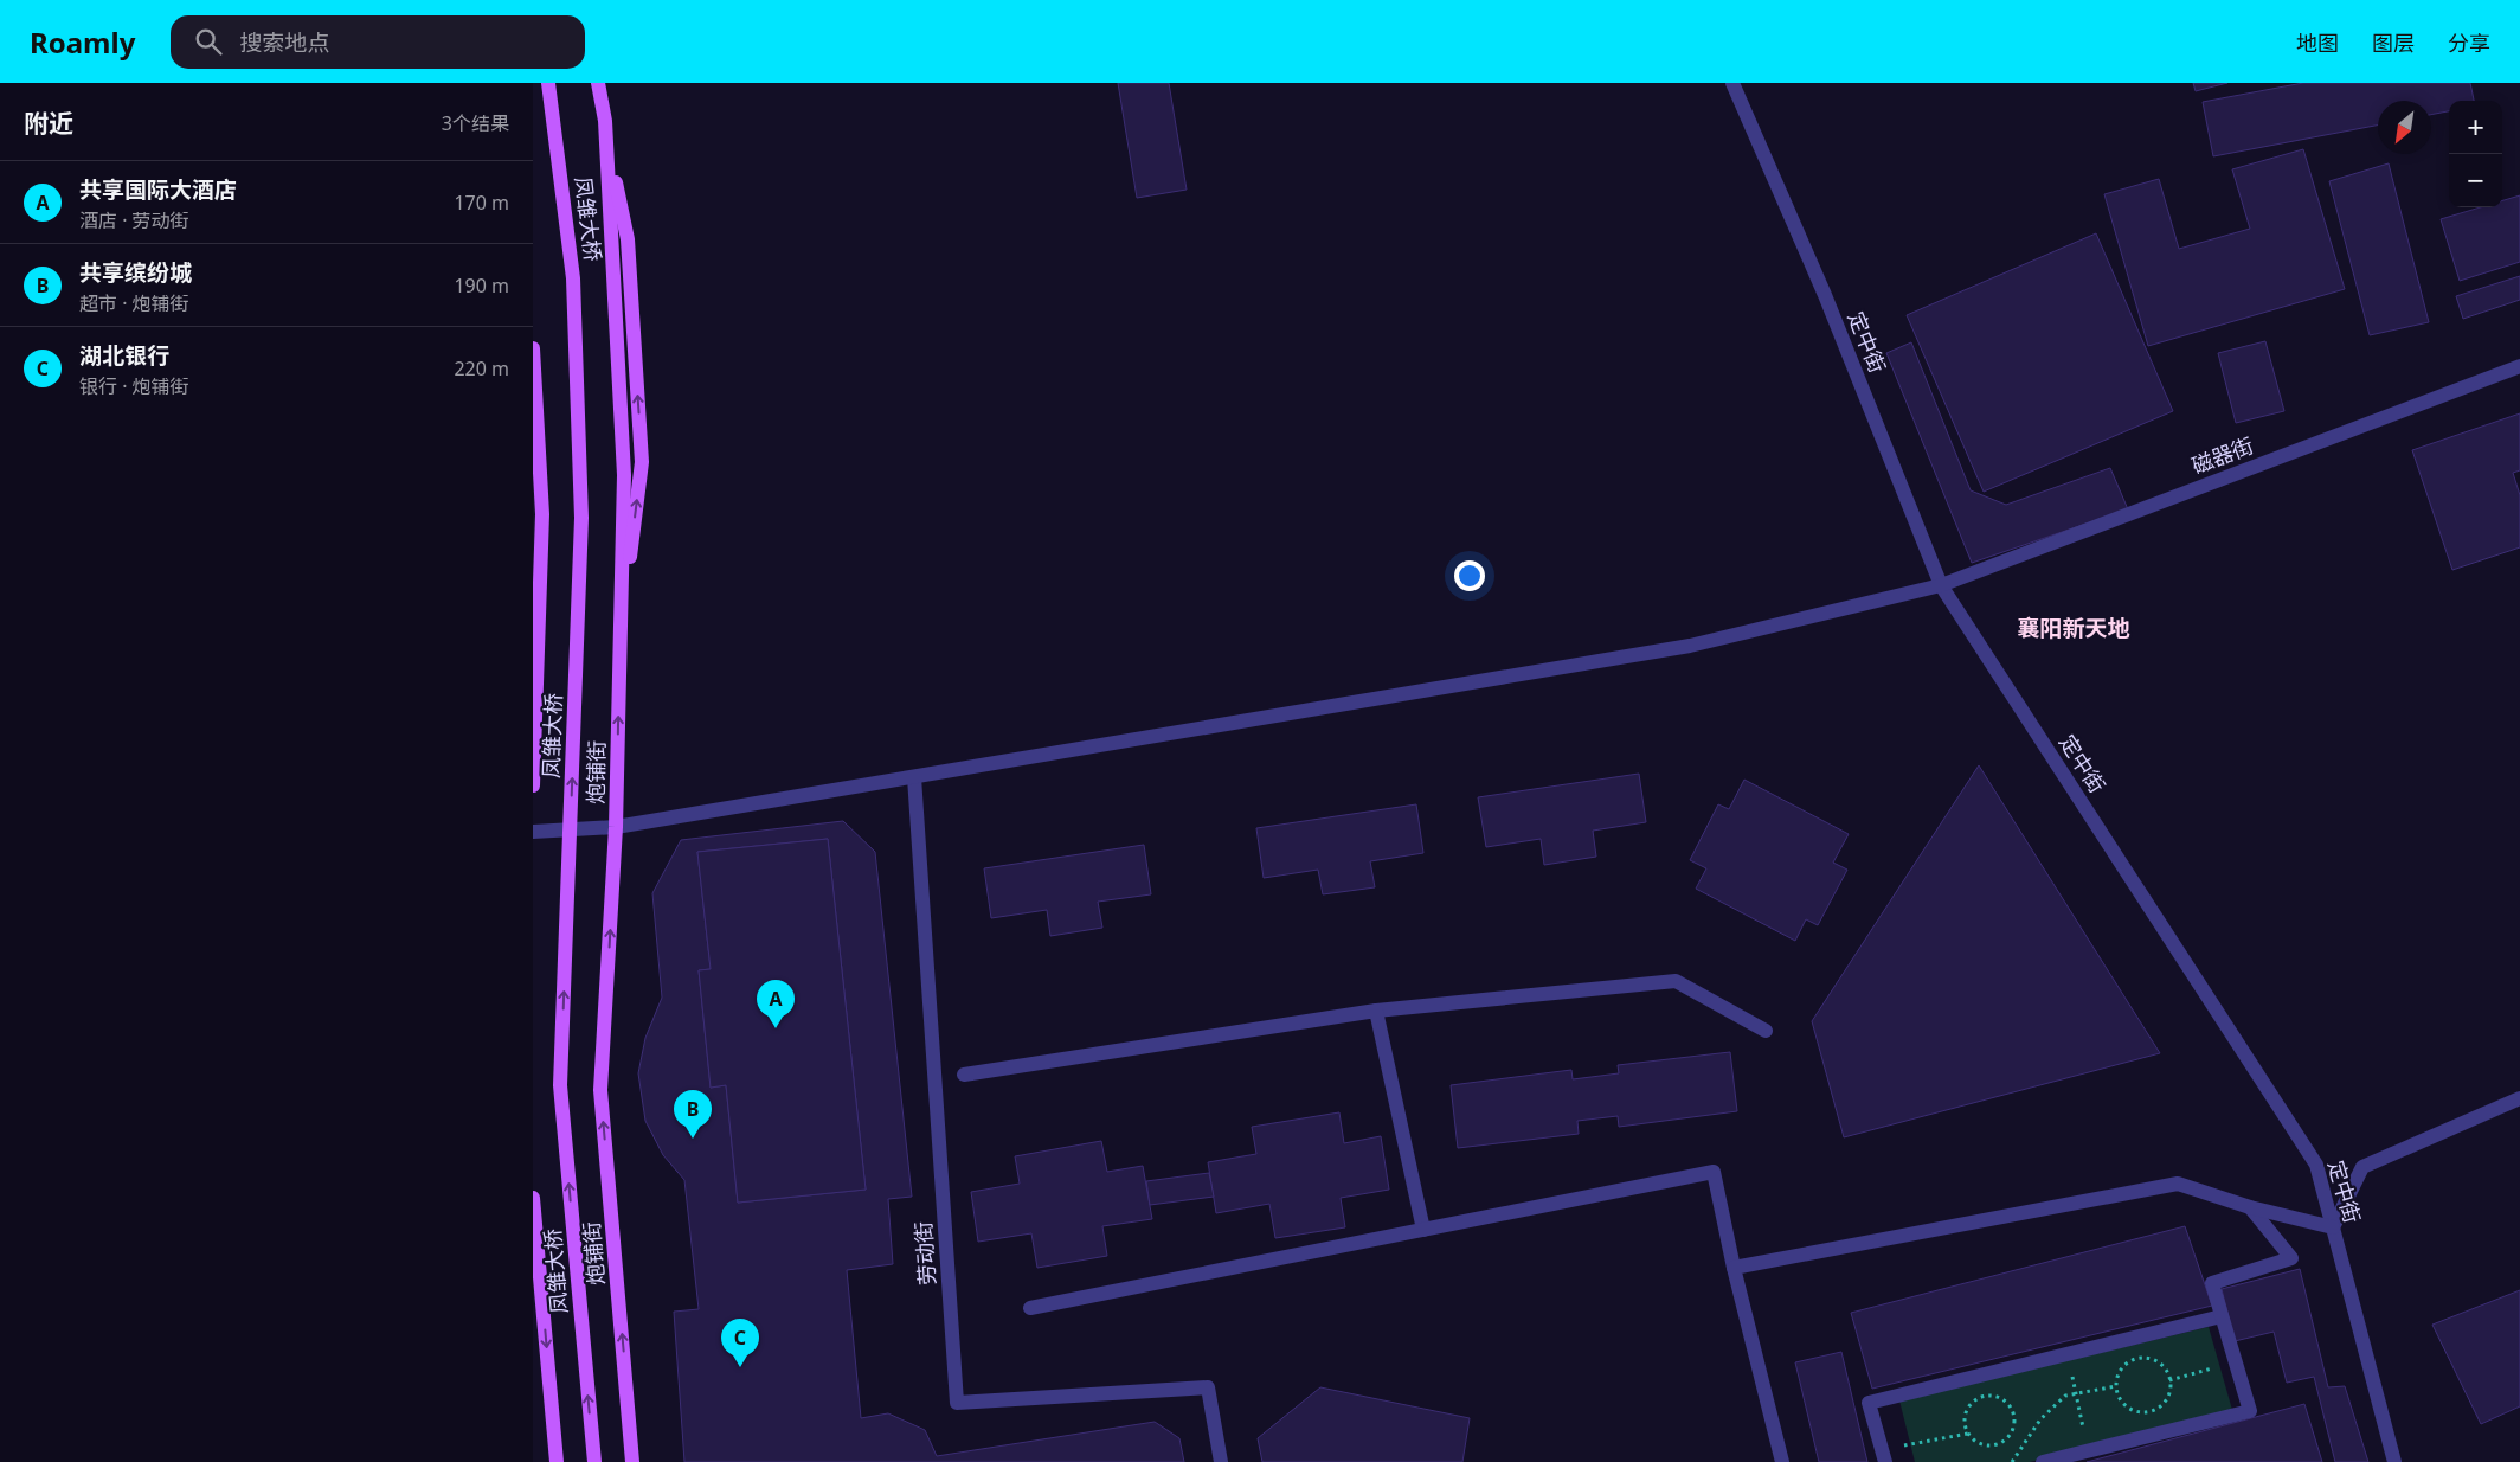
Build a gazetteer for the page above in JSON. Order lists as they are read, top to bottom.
{
  "streets": {
    "main road": ["凤雏大桥", "炮铺街"],
    "street": ["定中街", "磁器街", "劳动街"]
  },
  "crossings": [
    ["定中街", "磁器街"],
    ["磁器街", "炮铺街"],
    ["磁器街", "劳动街"]
  ],
  "one_way": ["炮铺街"],
  "districts": ["襄阳新天地"],
  "north": "bottom left",
  "page": {
    "header": "Roamly",
    "search": "搜索地点",
    "nav": ["地图", "图层", "分享"],
    "heading": ["附近", "3个结果"],
    "map_buttons": ["+", "−"],
    "list": [
      {
        "mark": "A",
        "name": "共享国际大酒店",
        "note": "酒店 · 劳动街",
        "value": "170 m"
      },
      {
        "mark": "B",
        "name": "共享缤纷城",
        "note": "超市 · 炮铺街",
        "value": "190 m"
      },
      {
        "mark": "C",
        "name": "湖北银行",
        "note": "银行 · 炮铺街",
        "value": "220 m"
      }
    ],
    "pins": ["A", "B", "C"]
  }
}
